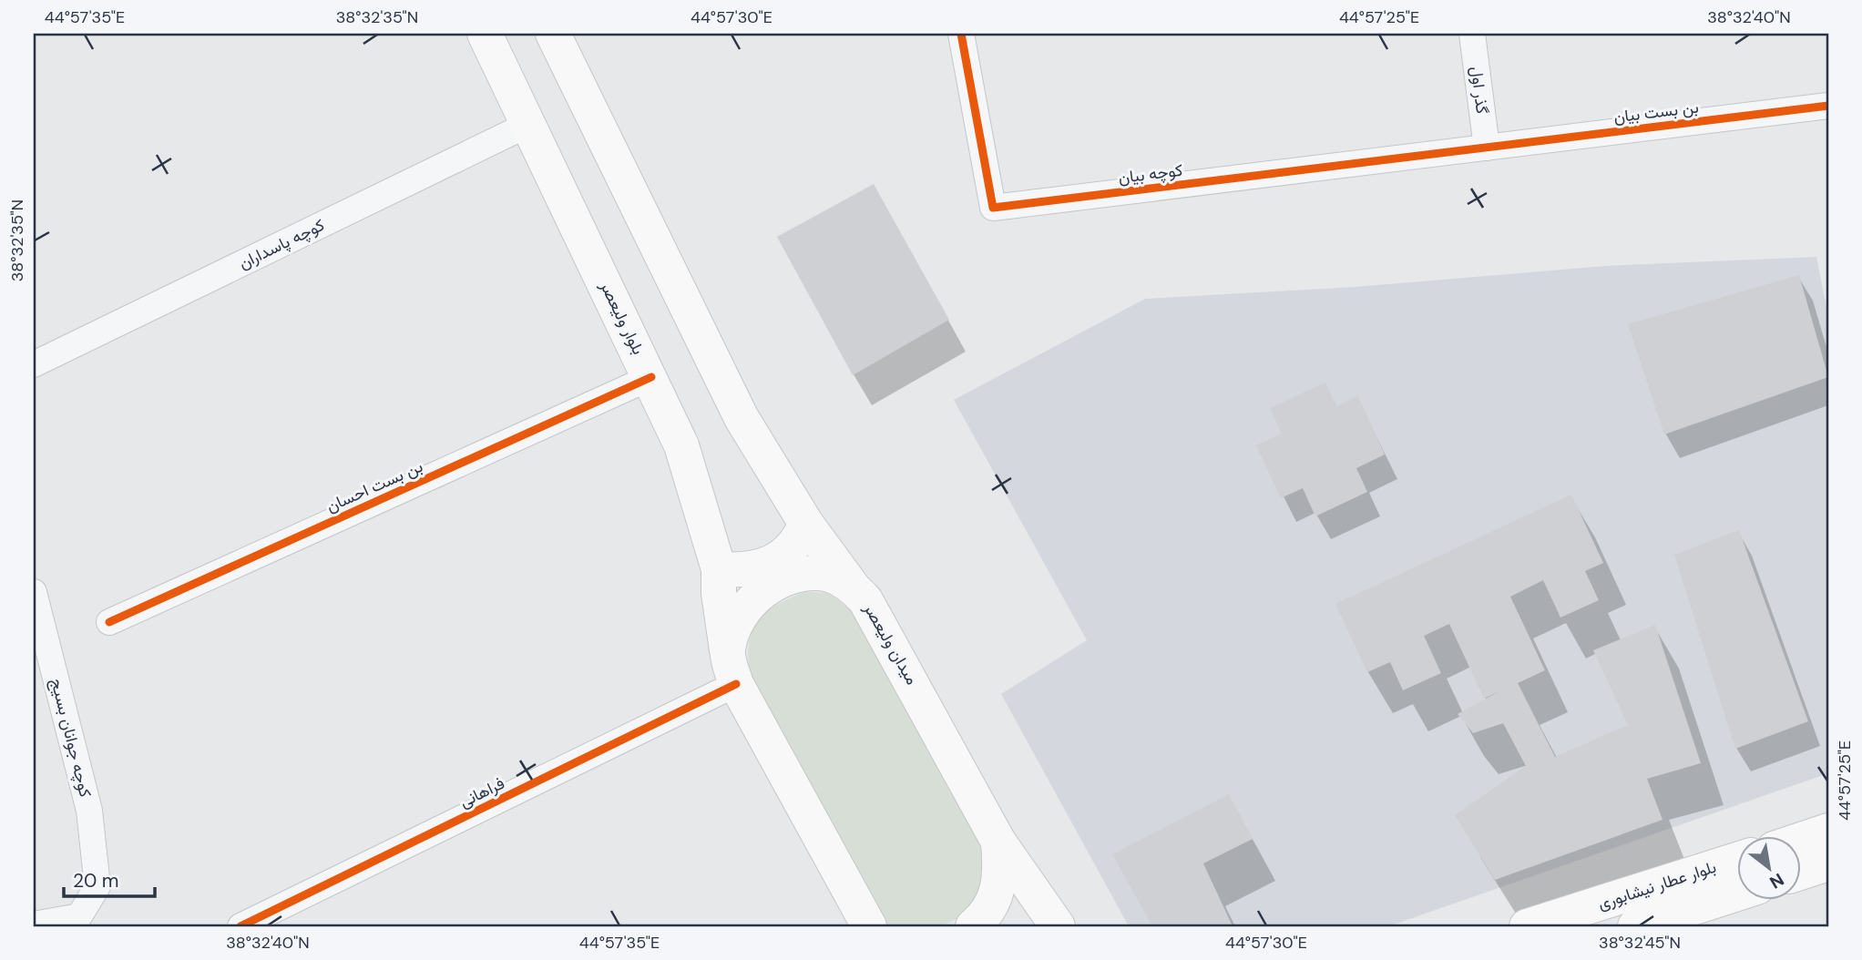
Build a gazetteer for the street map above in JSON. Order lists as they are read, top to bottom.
{
  "streets": {
    "main road": ["بلوار ولیعصر", "میدان ولیعصر", "بلوار عطار نیشابوری"],
    "street": [
      "گذر اول",
      "بن بست بیان",
      "کوچه بیان",
      "کوچه پاسداران",
      "بن بست احسان",
      "کوچه جوانان بسیج",
      "فراهانی"
    ]
  },
  "crossings": [
    ["گذر اول", "بن بست بیان"],
    ["گذر اول", "کوچه بیان"],
    ["بن بست بیان", "کوچه بیان"],
    ["کوچه پاسداران", "بلوار ولیعصر"],
    ["بلوار ولیعصر", "بن بست احسان"],
    ["بلوار ولیعصر", "میدان ولیعصر"],
    ["بلوار ولیعصر", "فراهانی"],
    ["میدان ولیعصر", "فراهانی"]
  ],
  "scale_bar": "20 m",
  "north": "bottom right",
  "coordinates": [
    "44°57'35\"E",
    "38°32'35\"N",
    "44°57'30\"E",
    "44°57'25\"E",
    "38°32'40\"N",
    "38°32'45\"N"
  ]
}
